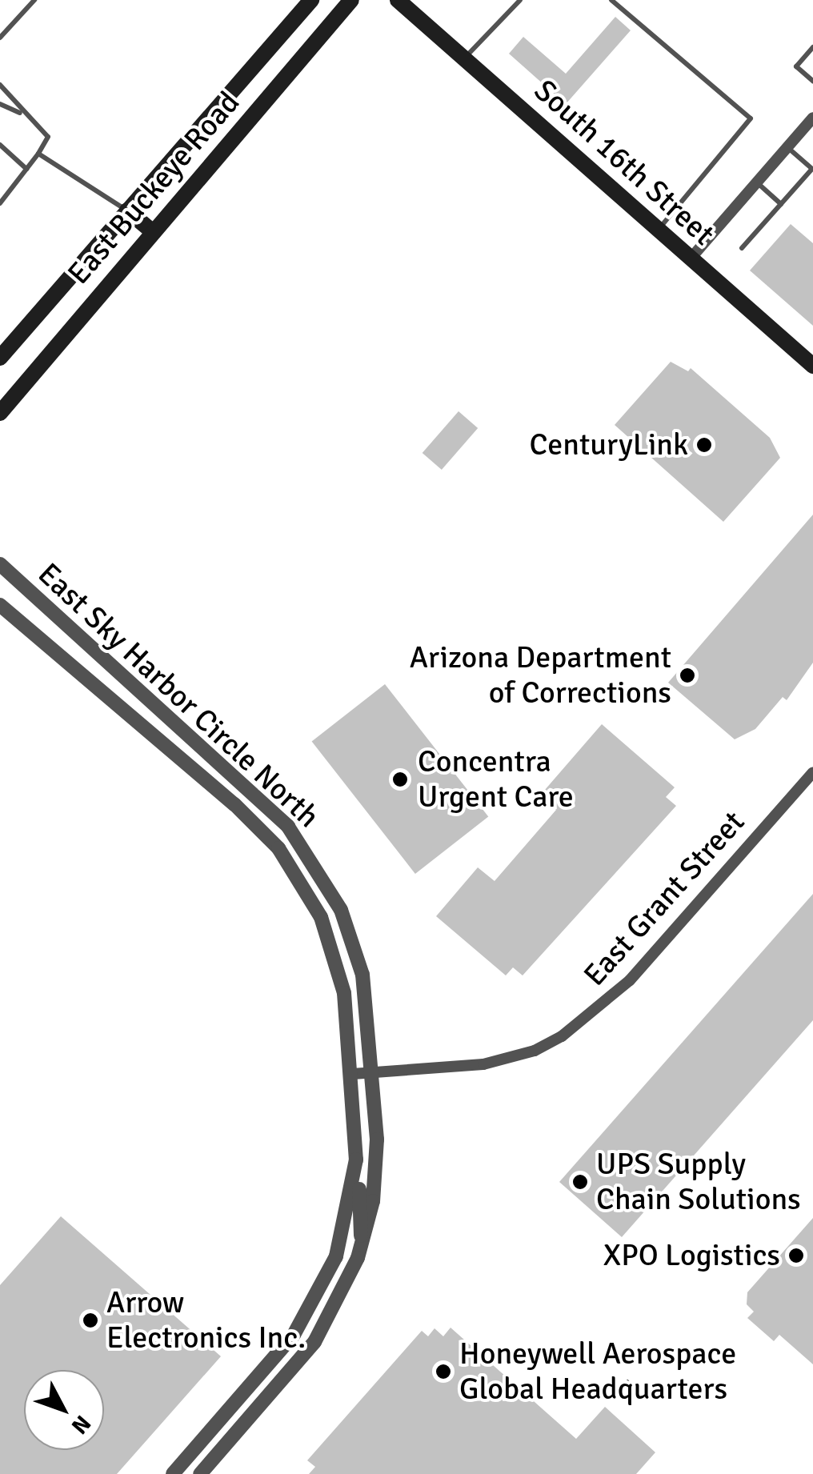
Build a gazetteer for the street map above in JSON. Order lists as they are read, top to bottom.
{
  "streets": {
    "main road": ["South 16th Street", "East Buckeye Road"],
    "street": ["East Sky Harbor Circle North", "East Grant Street"]
  },
  "crossings": [
    ["East Sky Harbor Circle North", "East Grant Street"]
  ],
  "places": [
    "CenturyLink",
    "Arizona Department of Corrections",
    "Concentra Urgent Care",
    "UPS Supply Chain Solutions",
    "XPO Logistics",
    "Arrow Electronics Inc.",
    "Honeywell Aerospace Global Headquarters"
  ],
  "north": "bottom right"
}
